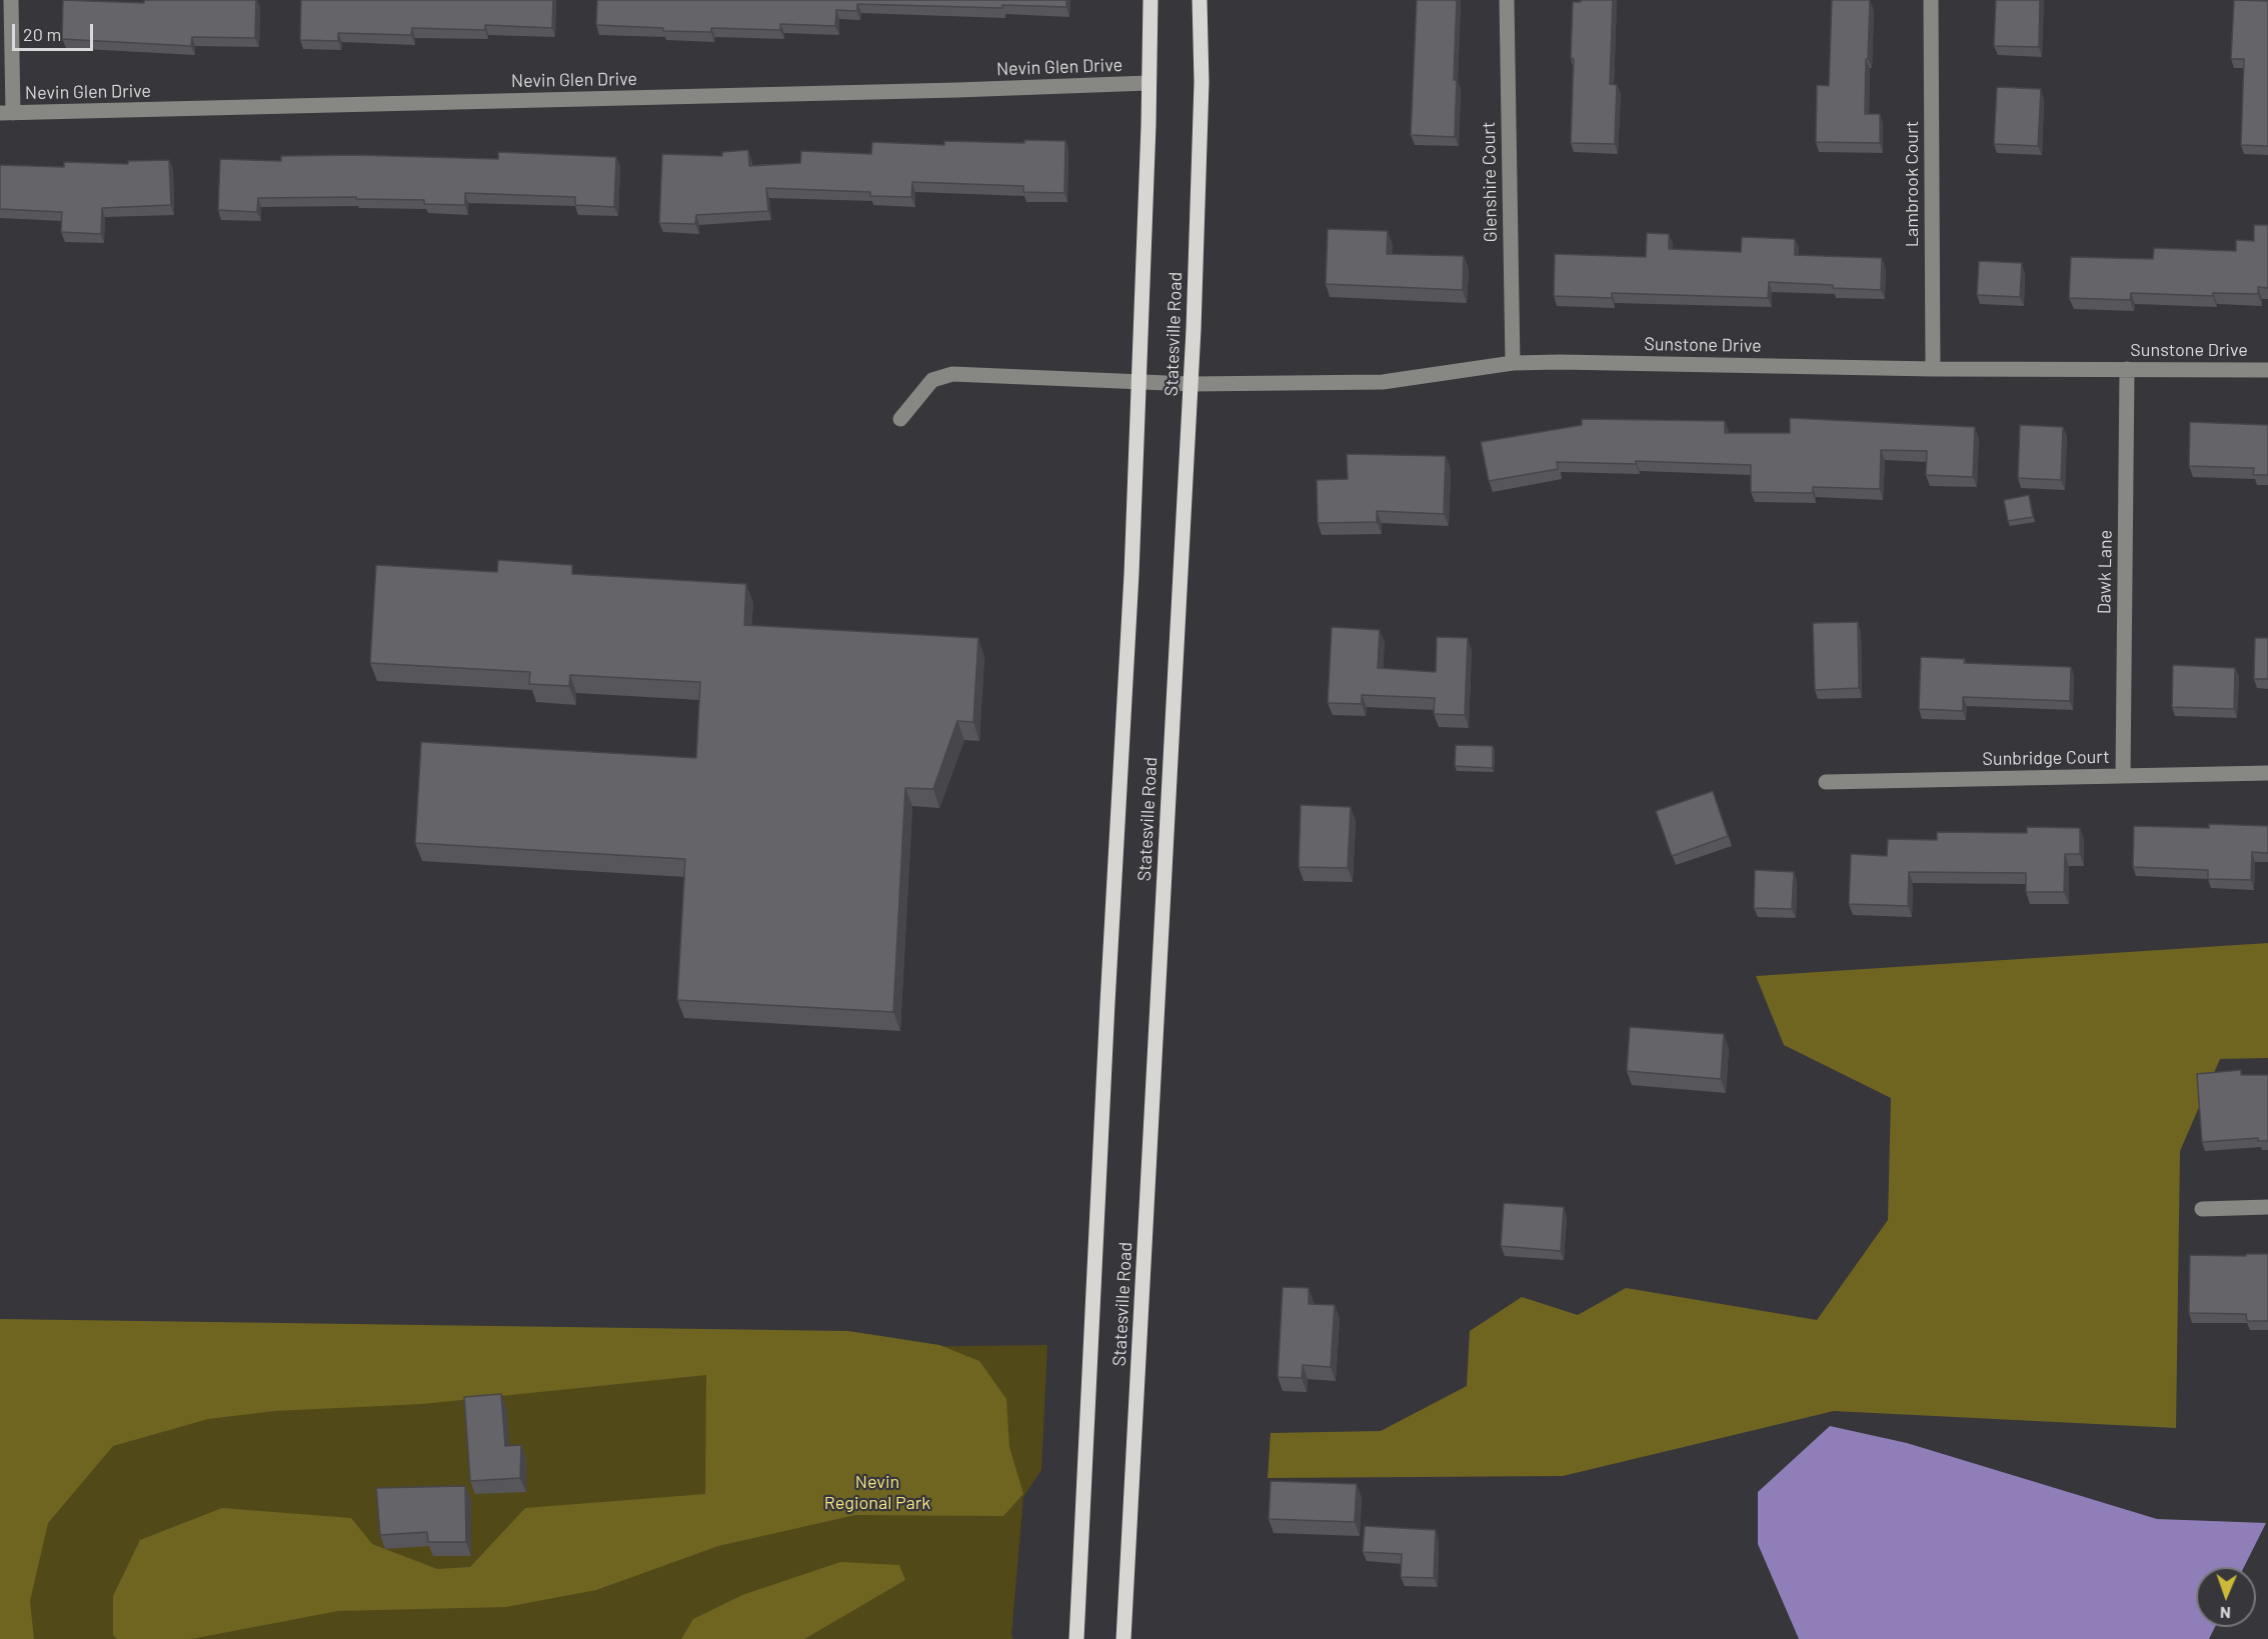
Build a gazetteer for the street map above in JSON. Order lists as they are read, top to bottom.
{
  "streets": {
    "main road": ["Statesville Road"],
    "street": [
      "Nevin Glen Drive",
      "Glenshire Court",
      "Lambrook Court",
      "Sunstone Drive",
      "Dawk Lane",
      "Sunbridge Court"
    ]
  },
  "crossings": [
    ["Nevin Glen Drive", "Statesville Road"],
    ["Glenshire Court", "Sunstone Drive"],
    ["Lambrook Court", "Sunstone Drive"],
    ["Statesville Road", "Sunstone Drive"],
    ["Sunstone Drive", "Dawk Lane"],
    ["Dawk Lane", "Sunbridge Court"]
  ],
  "parks": ["Nevin Regional Park"],
  "scale_bar": "20 m",
  "north": "bottom"
}
